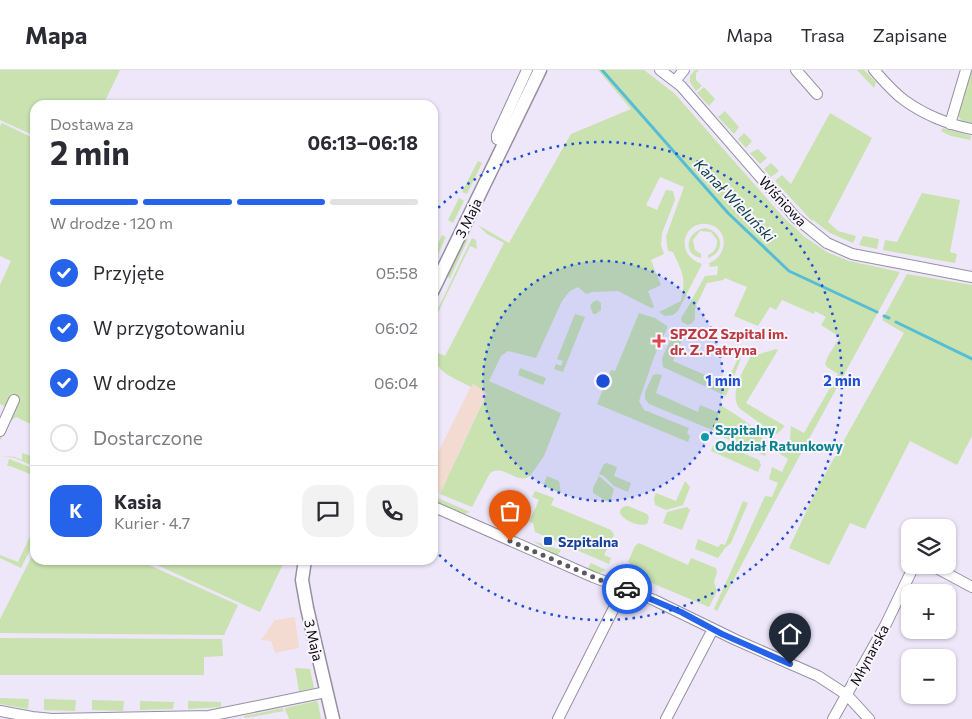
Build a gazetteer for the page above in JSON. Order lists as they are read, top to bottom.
{
  "streets": {
    "main road": ["3 Maja"],
    "street": ["Wiśniowa", "Młynarska"]
  },
  "water": ["Kanał Wieluński"],
  "places": {
    "health": ["SPZOZ Szpital im. dr. Z. Patryna"],
    "other": ["Szpitalny Oddział Ratunkowy"],
    "transit": ["Szpitalna"]
  },
  "page": {
    "header": "Mapa",
    "nav": ["Mapa", "Trasa", "Zapisane"],
    "heading": ["2 min", "Dostawa za", "06:13–06:18"],
    "panel": ["Kasia", "Kurier · 4.7"],
    "bar": "W drodze · 120 m",
    "list": [
      ["Przyjęte", "05:58"],
      ["W przygotowaniu", "06:02"],
      ["W drodze", "06:04"],
      "Dostarczone"
    ],
    "round": "K",
    "map_buttons": ["+", "−"]
  },
  "rings": ["1 min", "2 min"]
}
